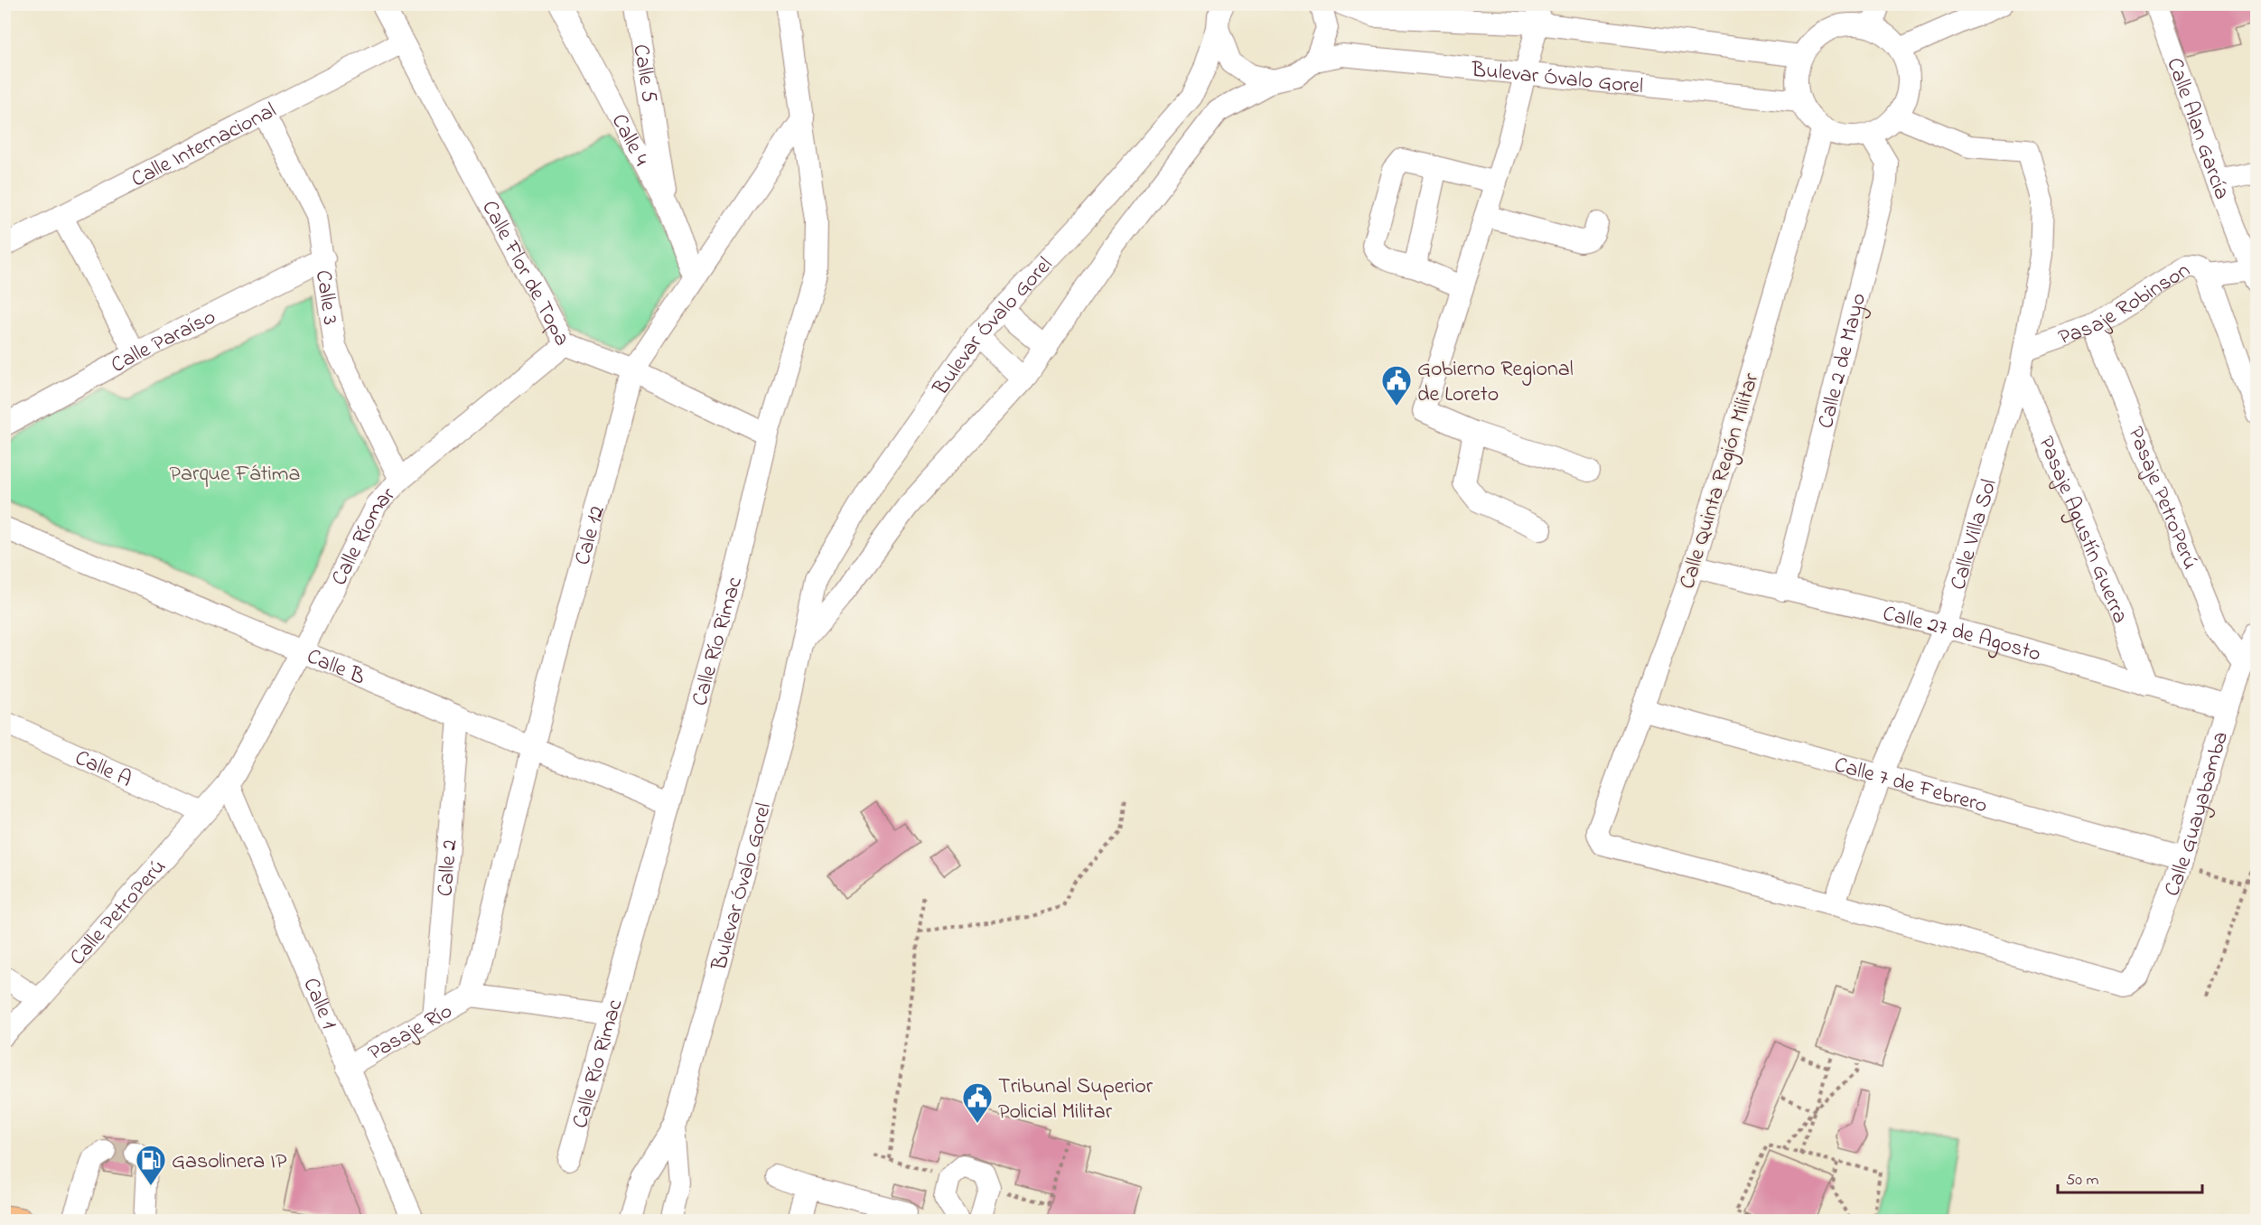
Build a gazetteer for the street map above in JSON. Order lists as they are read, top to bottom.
{
  "streets": {
    "street": [
      "Calle 5",
      "Bulevar Óvalo Gorel",
      "Calle Alan García",
      "Calle 4",
      "Calle Internacional",
      "Calle Flor de Topa",
      "Calle 3",
      "Pasaje Robinson",
      "Calle Paraíso",
      "Calle 2 de Mayo",
      "Calle Quinta Región Militar",
      "Pasaje PetroPerú",
      "Pasaje Agustín Guerra",
      "Cale 12",
      "Calle Villa Sol",
      "Calle Ríomar",
      "Calle 27 de Agosto",
      "Calle Río Rimac",
      "Calle B",
      "Calle A",
      "Calle 7 de Febrero",
      "Calle Guayabamba",
      "Calle 2",
      "Calle PetroPerú",
      "Calle 1",
      "Pasaje Río"
    ]
  },
  "crossings": [
    ["Calle 5", "Calle 4"],
    ["Bulevar Óvalo Gorel", "Calle 2 de Mayo"],
    ["Bulevar Óvalo Gorel", "Calle Quinta Región Militar"],
    ["Bulevar Óvalo Gorel", "Calle Villa Sol"],
    ["Calle Alan García", "Pasaje Robinson"],
    ["Calle 4", "Cale 12"],
    ["Calle Internacional", "Calle Flor de Topa"],
    ["Calle Internacional", "Calle 3"],
    ["Calle Flor de Topa", "Cale 12"],
    ["Calle Flor de Topa", "Calle Ríomar"],
    ["Calle Flor de Topa", "Calle Río Rimac"],
    ["Calle 3", "Calle Paraíso"],
    ["Calle 3", "Calle Ríomar"],
    ["Pasaje Robinson", "Pasaje PetroPerú"],
    ["Pasaje Robinson", "Calle Villa Sol"],
    ["Calle 2 de Mayo", "Calle Quinta Región Militar"],
    ["Calle 2 de Mayo", "Calle Villa Sol"],
    ["Calle 2 de Mayo", "Calle 27 de Agosto"],
    ["Calle Quinta Región Militar", "Calle Villa Sol"],
    ["Calle Quinta Región Militar", "Calle 27 de Agosto"],
    ["Calle Quinta Región Militar", "Calle 7 de Febrero"],
    ["Calle Quinta Región Militar", "Calle Guayabamba"],
    ["Pasaje PetroPerú", "Calle Guayabamba"],
    ["Pasaje Agustín Guerra", "Calle Villa Sol"],
    ["Pasaje Agustín Guerra", "Calle 27 de Agosto"],
    ["Cale 12", "Calle Río Rimac"],
    ["Cale 12", "Calle B"],
    ["Cale 12", "Pasaje Río"],
    ["Calle Villa Sol", "Calle 27 de Agosto"],
    ["Calle Villa Sol", "Calle 7 de Febrero"],
    ["Calle Villa Sol", "Calle Guayabamba"],
    ["Calle Ríomar", "Calle B"],
    ["Calle Ríomar", "Calle PetroPerú"],
    ["Calle Ríomar", "Calle 1"],
    ["Calle 27 de Agosto", "Calle Guayabamba"],
    ["Calle Río Rimac", "Calle B"],
    ["Calle B", "Calle 2"],
    ["Calle A", "Calle PetroPerú"],
    ["Calle 7 de Febrero", "Calle Guayabamba"],
    ["Calle 2", "Pasaje Río"],
    ["Calle PetroPerú", "Calle 1"],
    ["Calle 1", "Pasaje Río"]
  ],
  "parks": ["Parque Fátima"],
  "places": {
    "public building": ["Gobierno Regional de Loreto", "Tribunal Superior Policial Militar"],
    "fuel station": ["Gasolinera IP"]
  },
  "scale_bar": "50 m"
}
